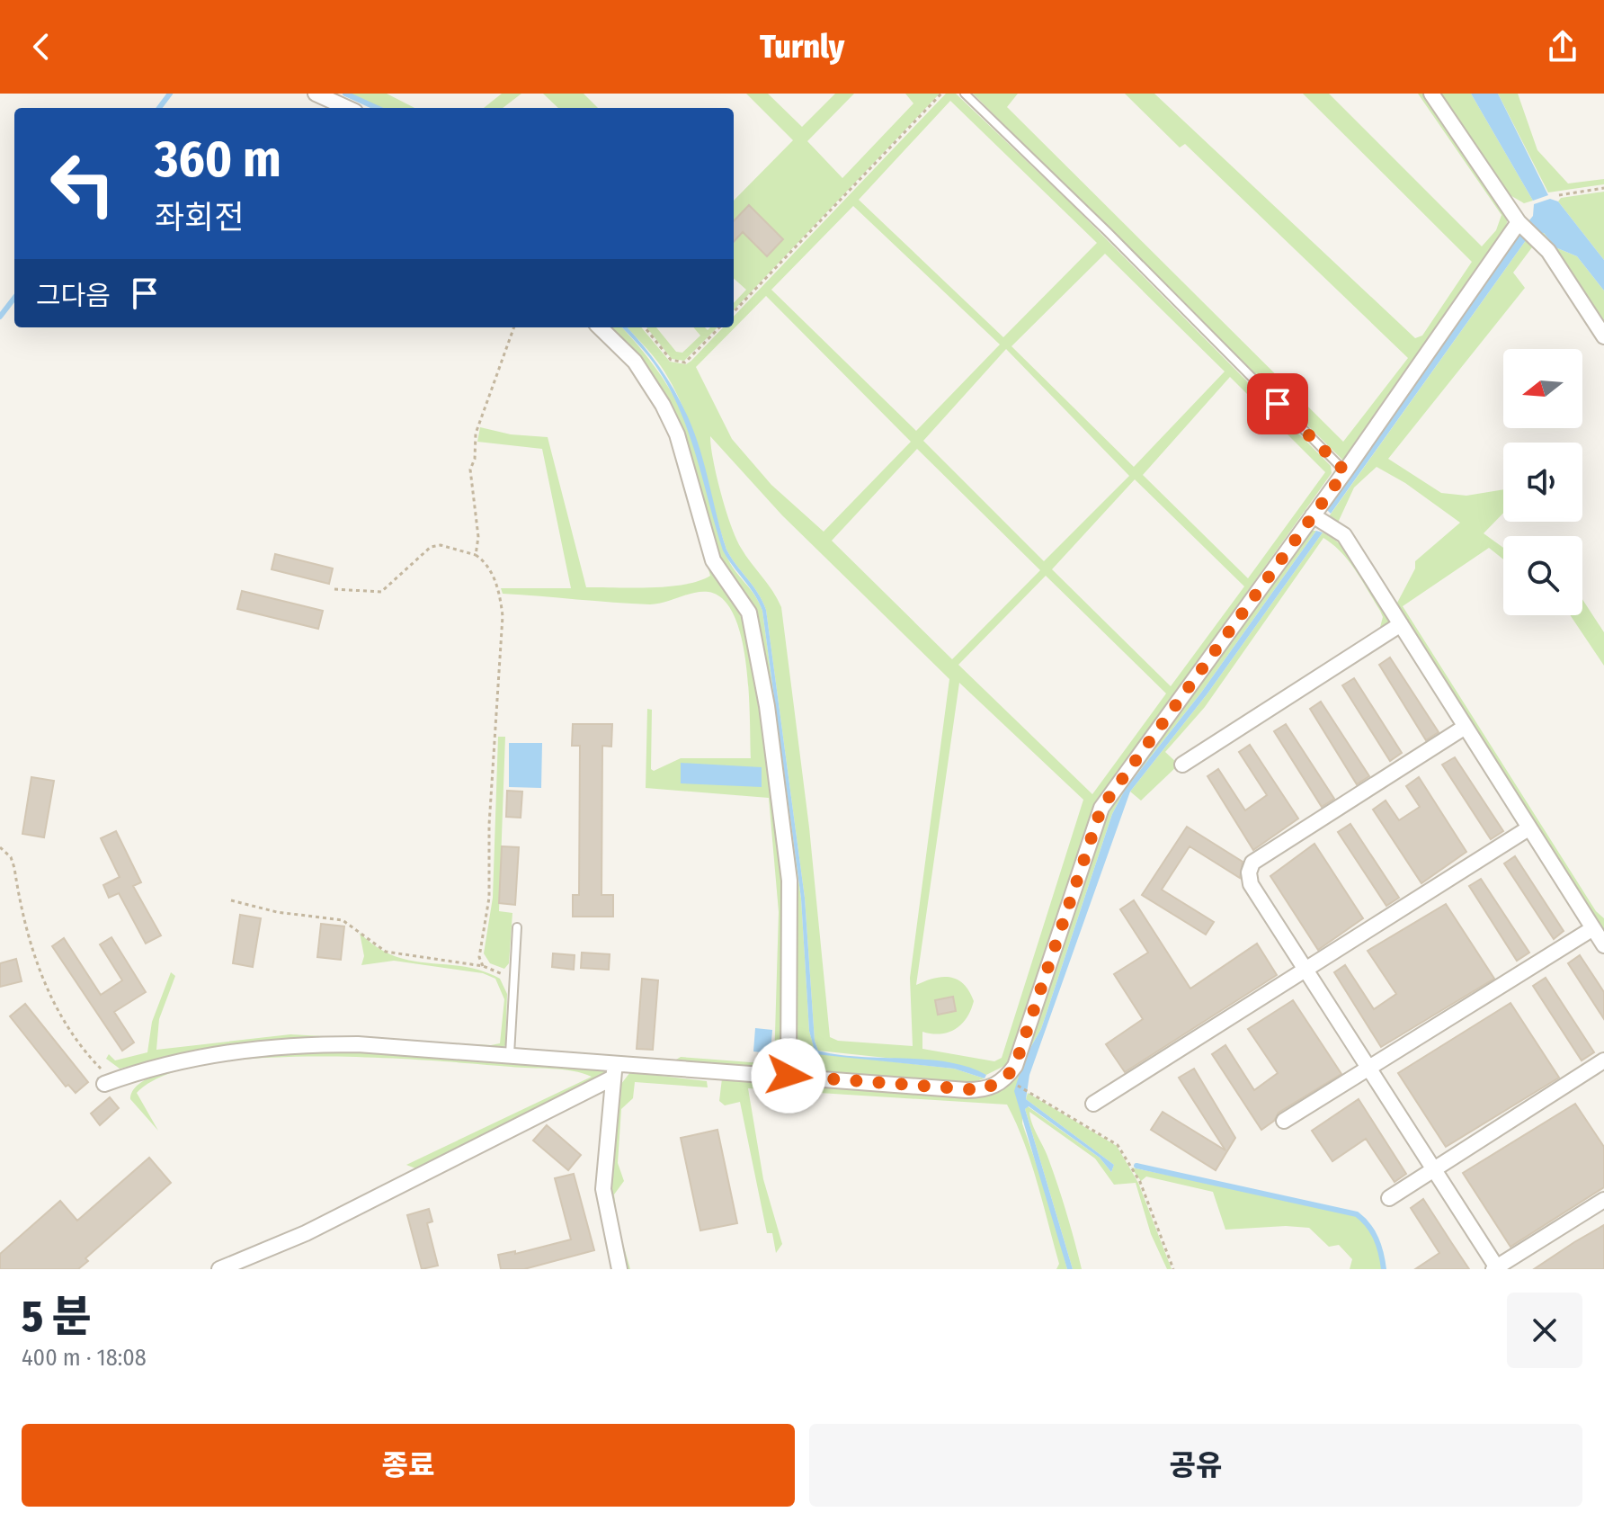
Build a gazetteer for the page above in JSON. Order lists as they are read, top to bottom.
{
  "north": "left",
  "page": {
    "header": "Turnly",
    "turn": ["360 m", "좌회전"],
    "then": "그다음",
    "heading": ["5 분", "400 m · 18:08"],
    "buttons": ["종료", "공유"]
  }
}
